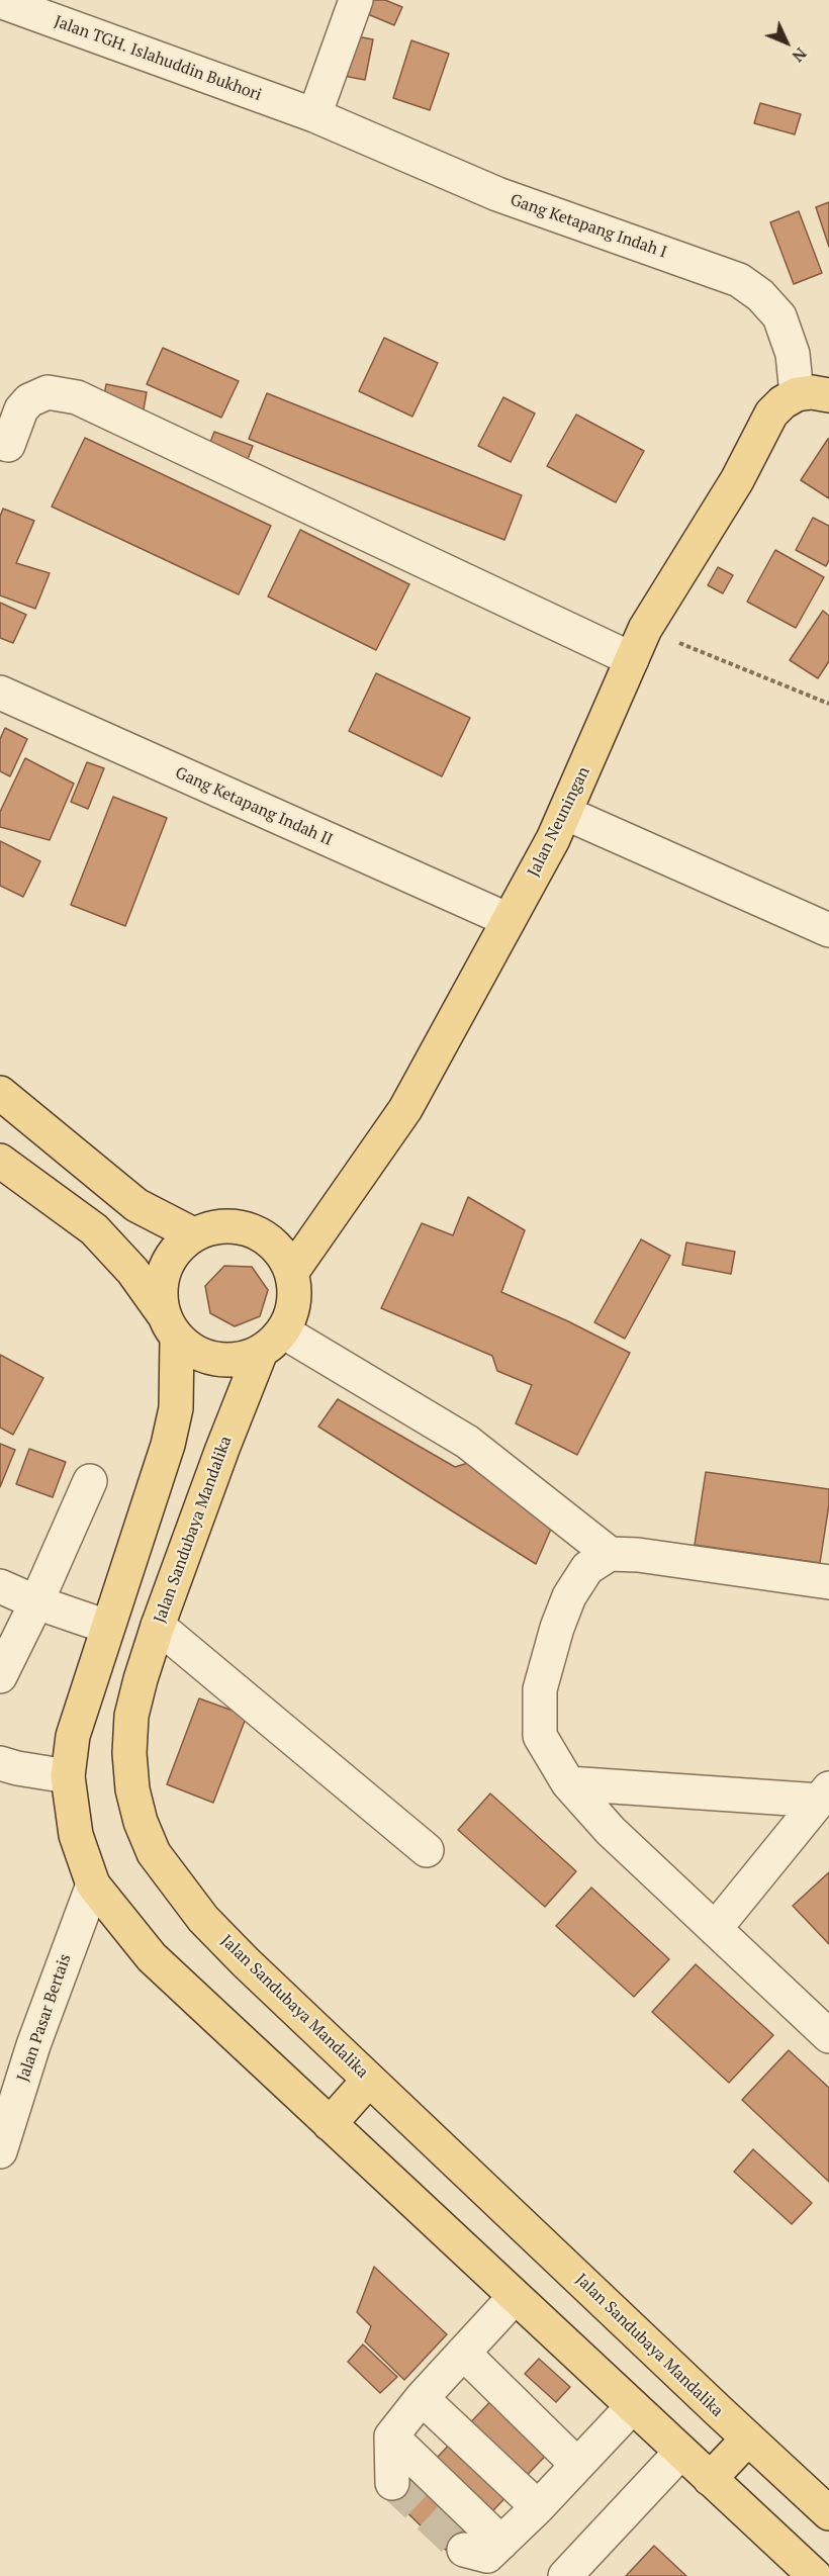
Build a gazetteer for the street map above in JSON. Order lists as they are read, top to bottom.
{
  "streets": {
    "main road": ["Jalan Neuningan", "Jalan Sandubaya Mandalika"],
    "street": [
      "Jalan TGH. Islahuddin Bukhori",
      "Gang Ketapang Indah I",
      "Gang Ketapang Indah II",
      "Jalan Pasar Bertais"
    ]
  },
  "crossings": [
    ["Jalan TGH. Islahuddin Bukhori", "Gang Ketapang Indah I"],
    ["Gang Ketapang Indah I", "Jalan Neuningan"],
    ["Gang Ketapang Indah II", "Jalan Neuningan"],
    ["Jalan Neuningan", "Jalan Sandubaya Mandalika"]
  ],
  "north": "bottom right"
}
